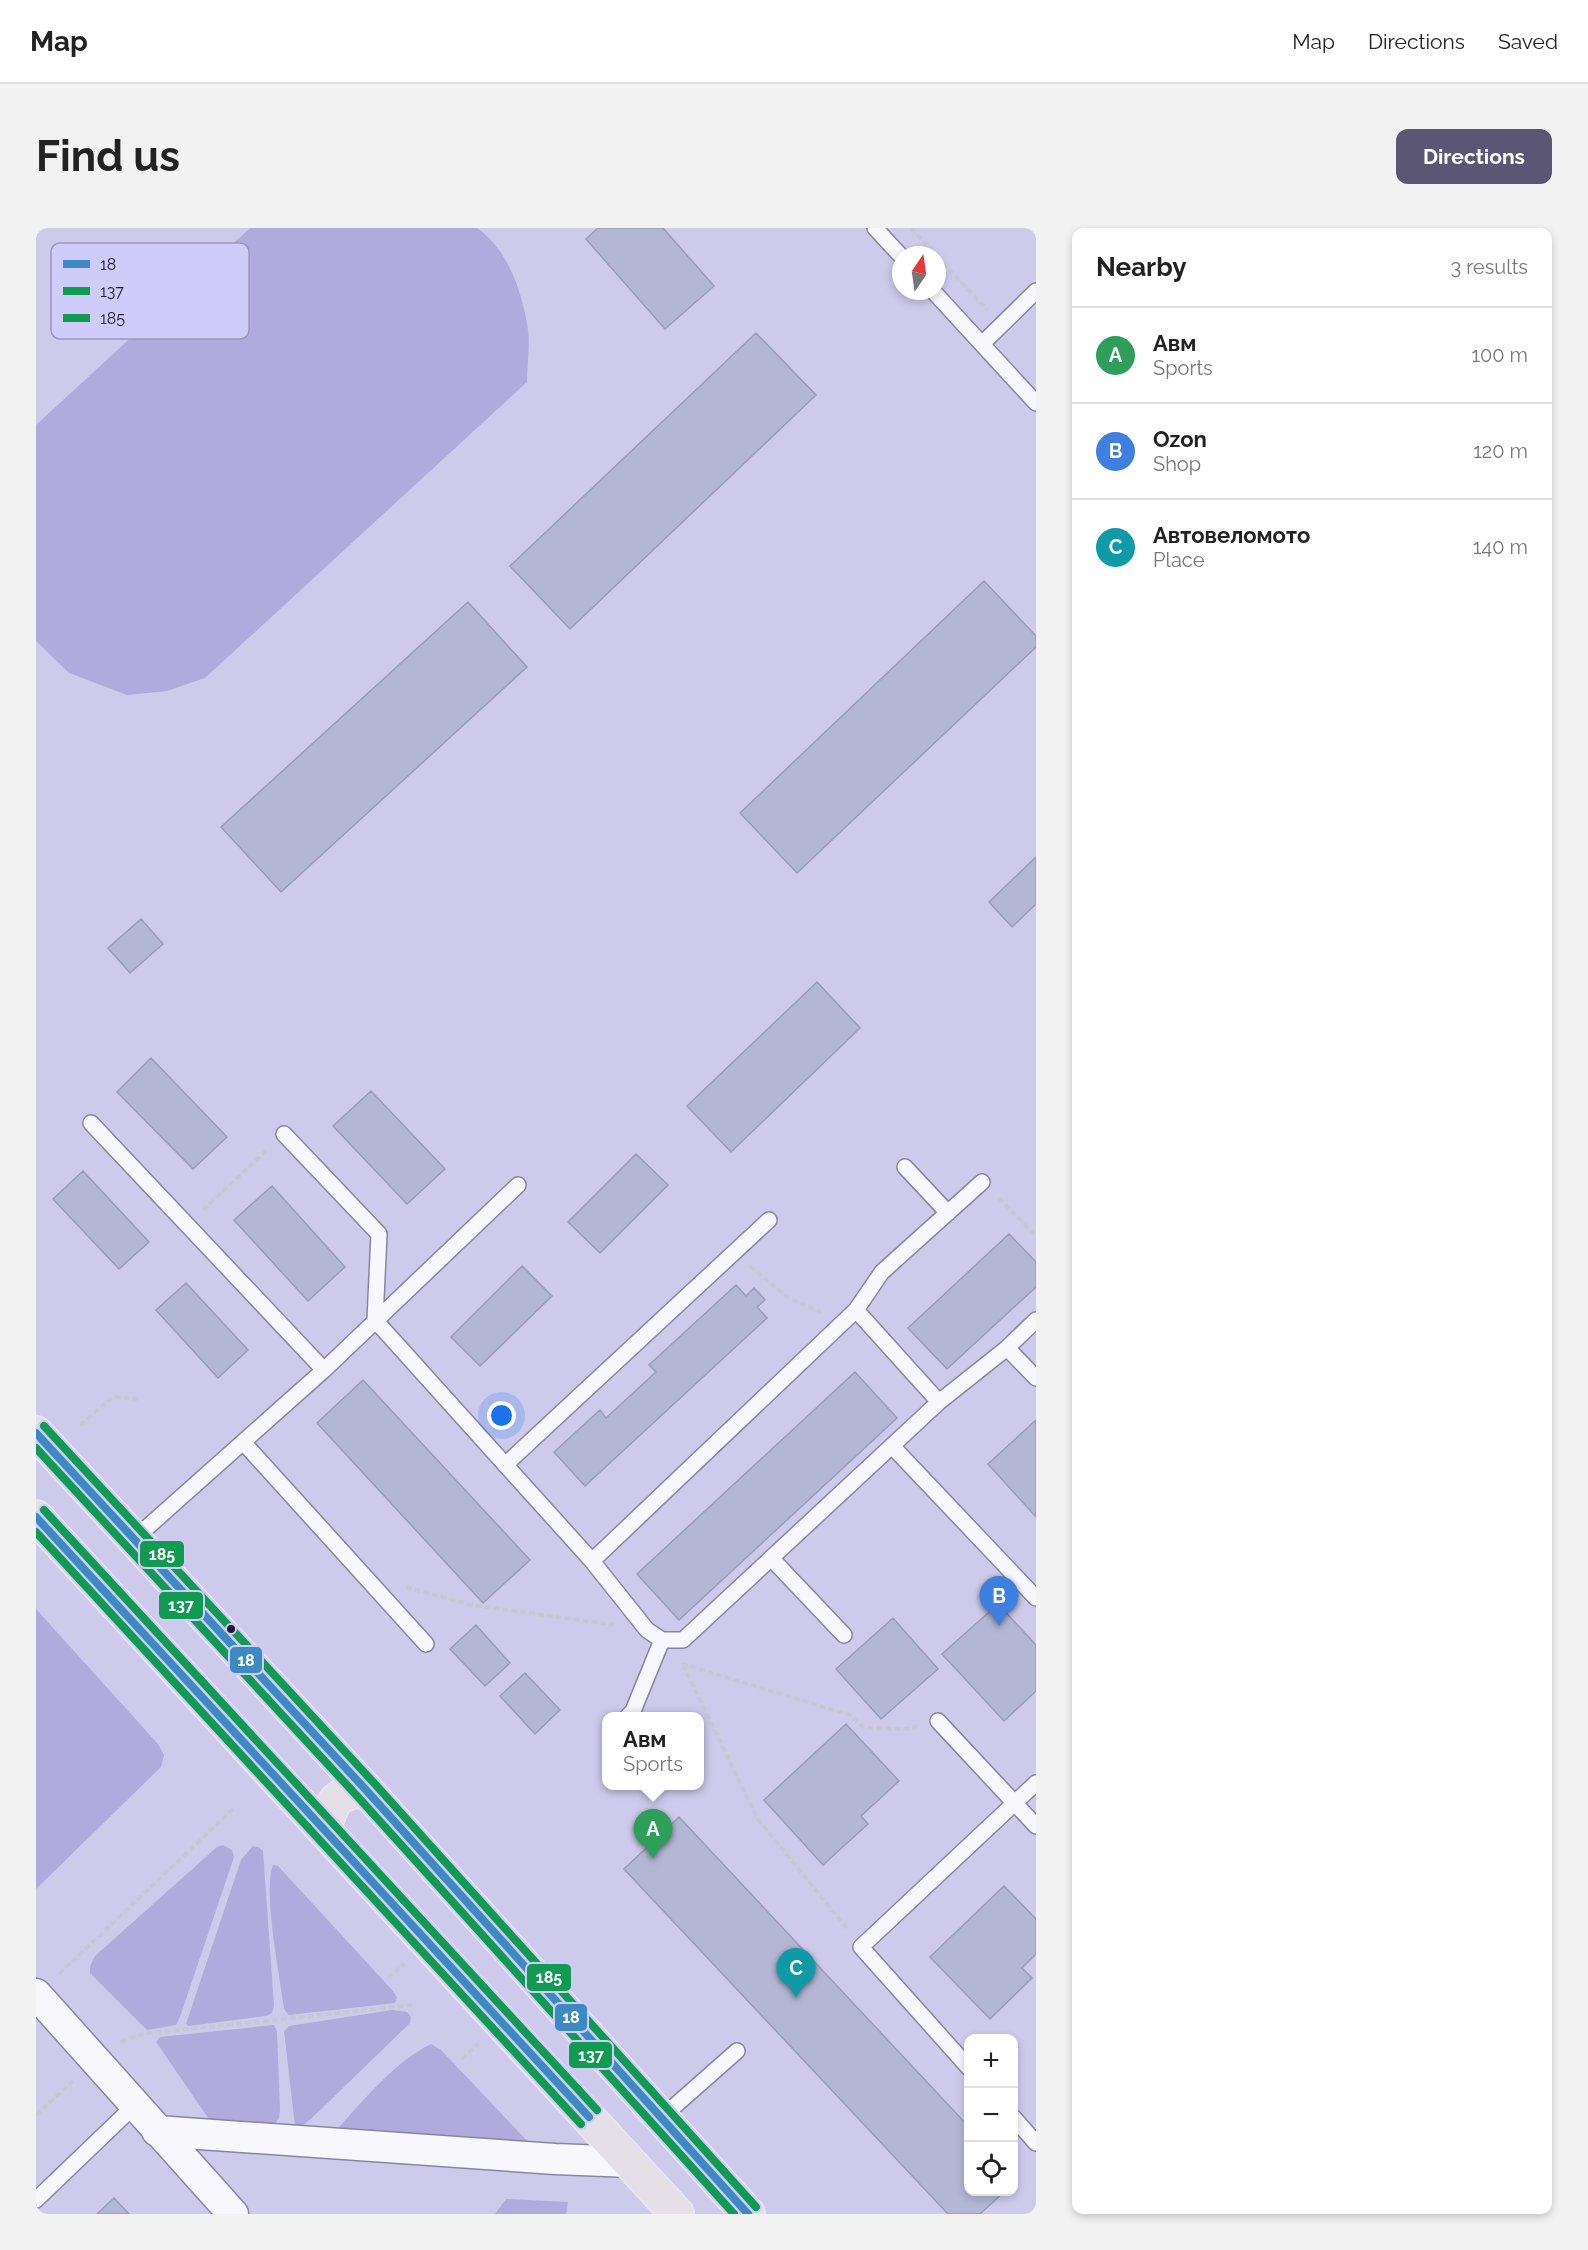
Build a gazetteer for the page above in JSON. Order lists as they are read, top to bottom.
{
  "lines": ["transit line 185", "transit line 18", "transit line 137"],
  "legend": ["18", "137", "185"],
  "north": "top",
  "page": {
    "header": "Map",
    "nav": ["Map", "Directions", "Saved"],
    "buttons": "Directions",
    "title": "Find us",
    "heading": ["Nearby", "3 results"],
    "list": [
      {
        "mark": "A",
        "name": "Авм",
        "note": "Sports",
        "value": "100 m"
      },
      {
        "mark": "B",
        "name": "Ozon",
        "note": "Shop",
        "value": "120 m"
      },
      {
        "mark": "C",
        "name": "Автовеломото",
        "note": "Place",
        "value": "140 m"
      }
    ],
    "pins": ["B", "A", "C"],
    "popup": ["Авм", "Sports"],
    "map_buttons": ["+", "−"]
  }
}
